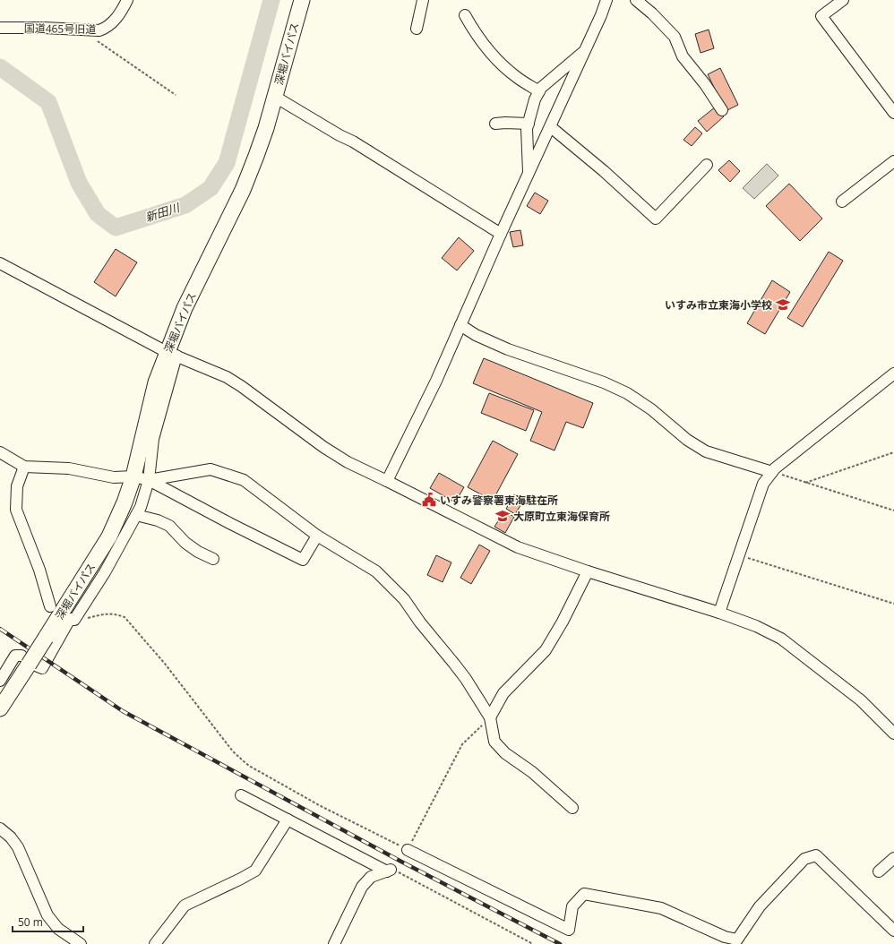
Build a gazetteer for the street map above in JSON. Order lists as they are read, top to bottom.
{
  "streets": {
    "highway": ["深堀バイパス"],
    "street": ["国道465号旧道"]
  },
  "water": ["新田川"],
  "places": {
    "school or university": ["いすみ市立東海小学校", "大原町立東海保育所"],
    "public building": ["いすみ警察署東海駐在所"]
  },
  "scale_bar": "50 m"
}
